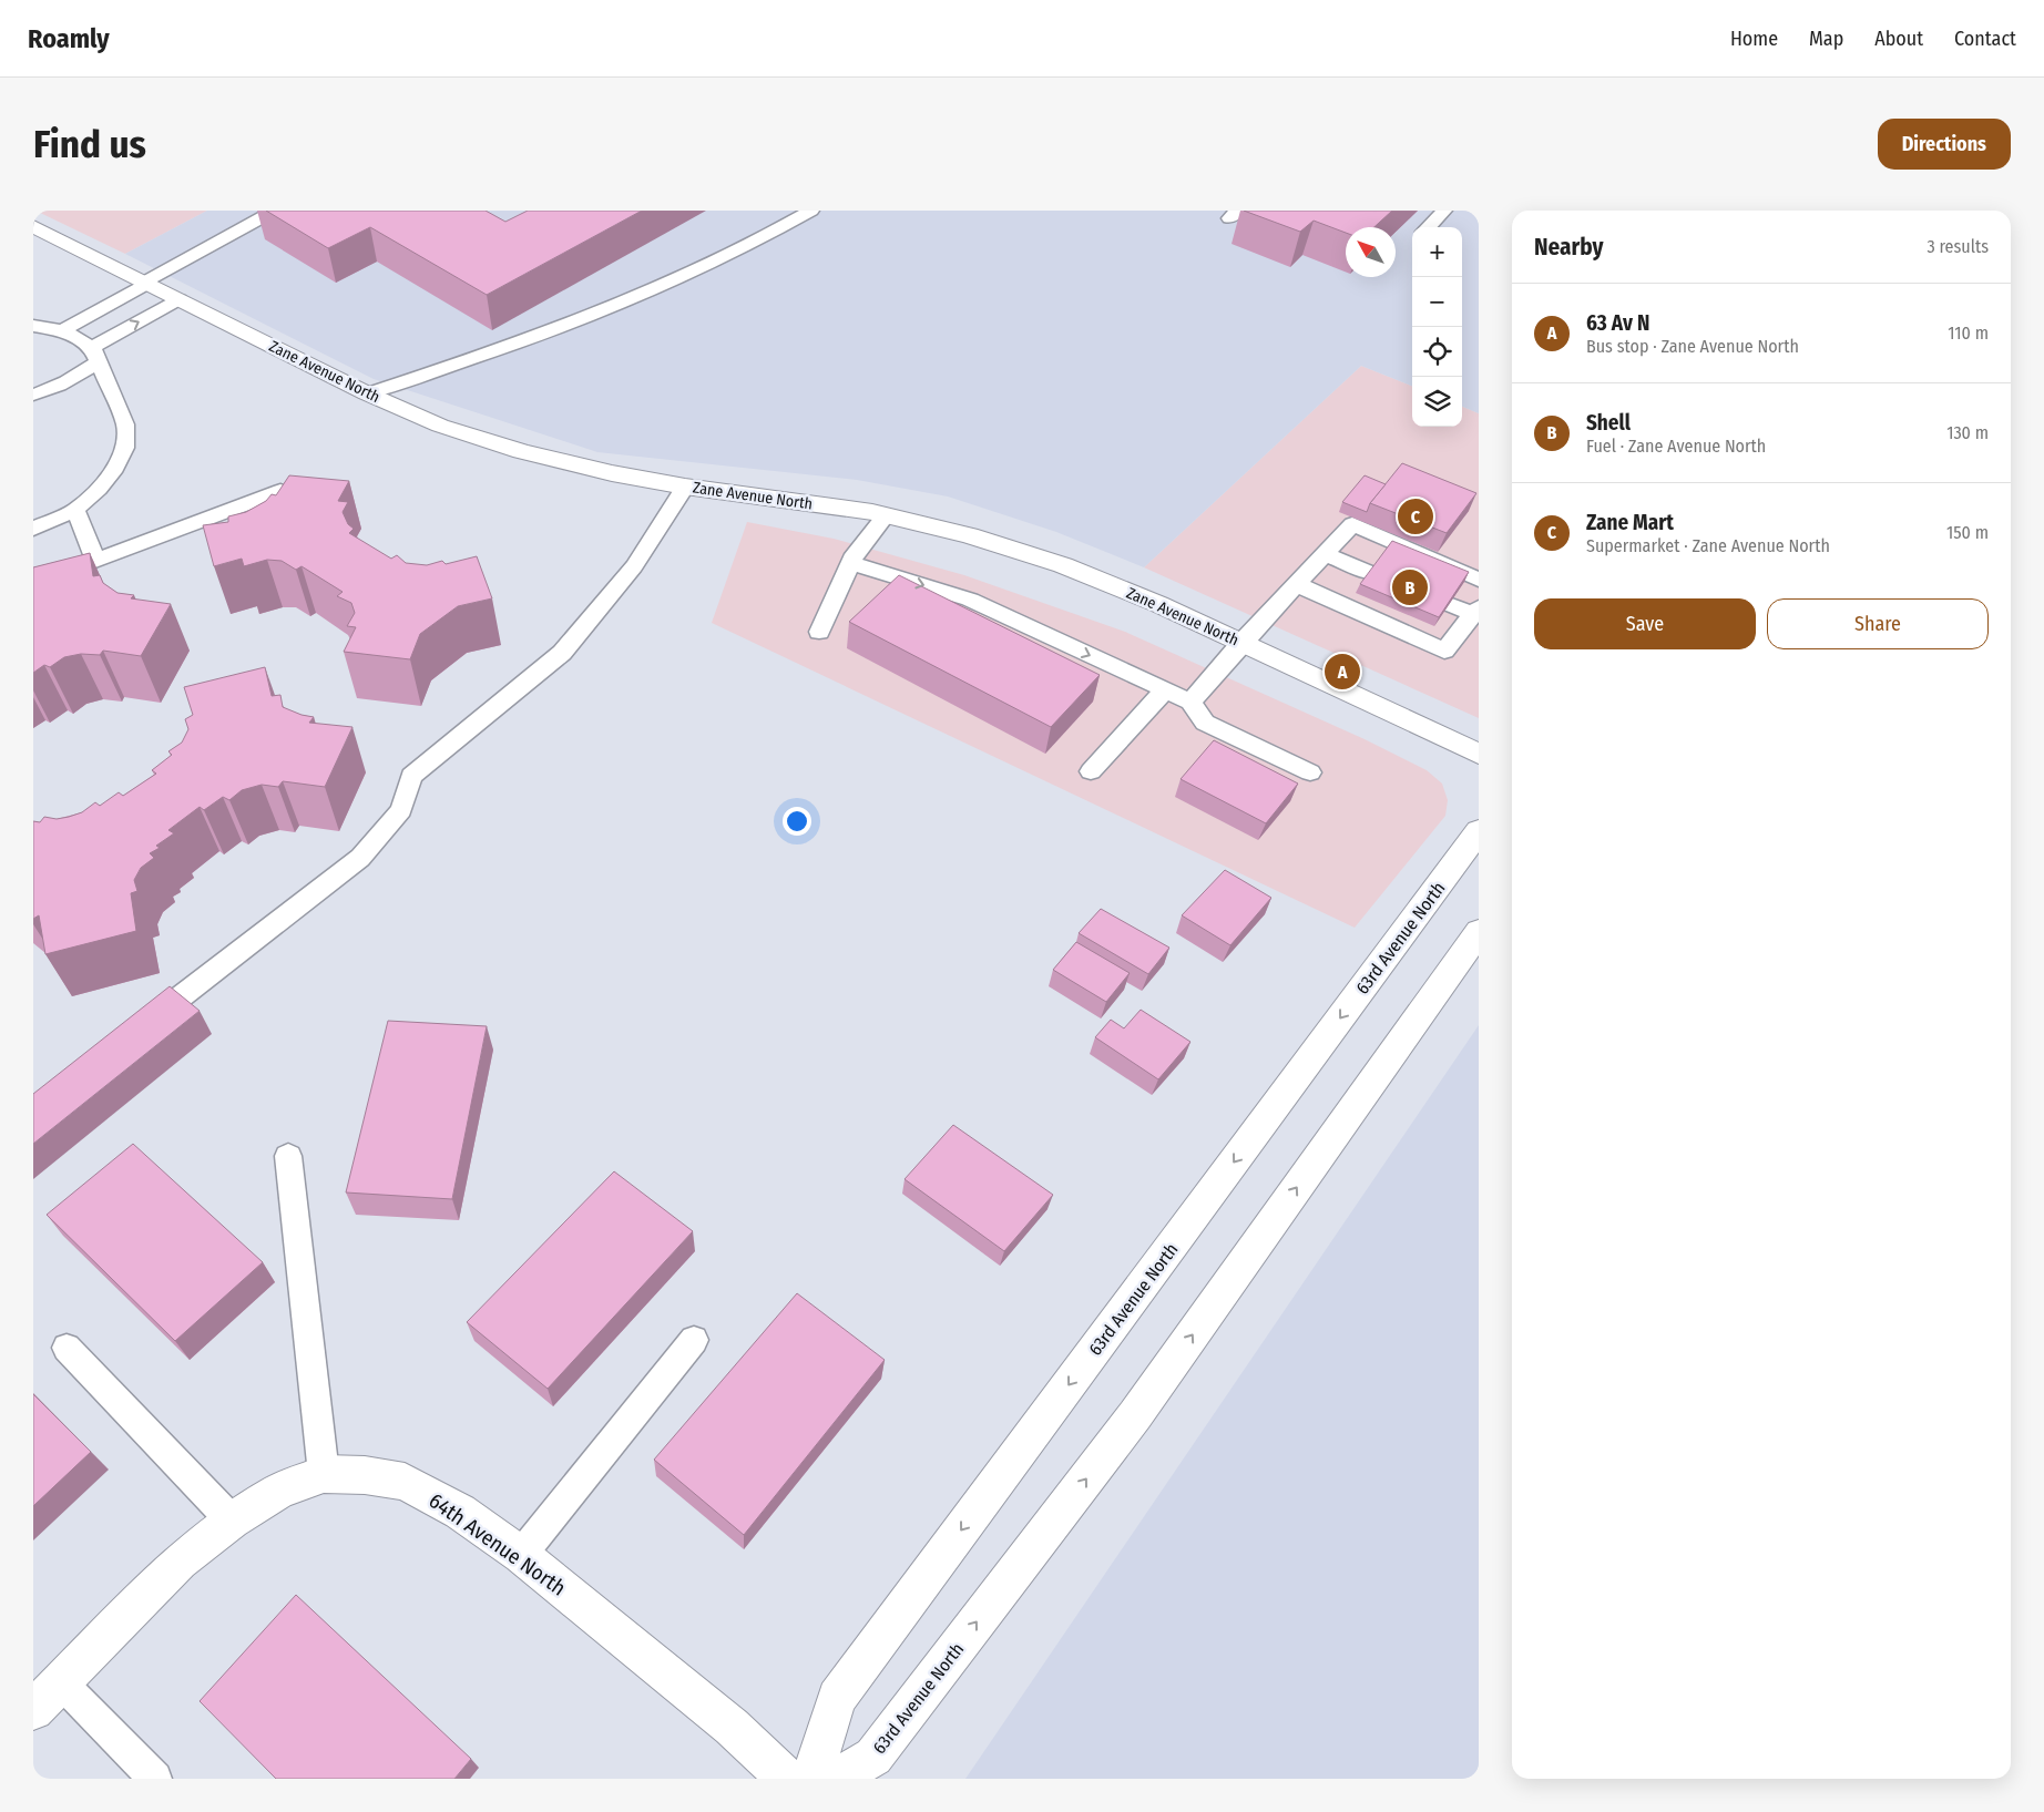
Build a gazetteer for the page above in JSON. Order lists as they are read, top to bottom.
{
  "streets": {
    "street": ["Zane Avenue North", "63rd Avenue North", "64th Avenue North"]
  },
  "north": "top left",
  "page": {
    "header": "Roamly",
    "nav": [
      "Home",
      "Map",
      "About",
      "Contact"
    ],
    "buttons": [
      "Directions",
      ["Save", "Share"]
    ],
    "title": "Find us",
    "heading": ["Nearby", "3 results"],
    "map_buttons": ["+", "−"],
    "list": [
      {
        "mark": "A",
        "name": "63 Av N",
        "note": "Bus stop · Zane Avenue North",
        "value": "110 m"
      },
      {
        "mark": "B",
        "name": "Shell",
        "note": "Fuel · Zane Avenue North",
        "value": "130 m"
      },
      {
        "mark": "C",
        "name": "Zane Mart",
        "note": "Supermarket · Zane Avenue North",
        "value": "150 m"
      }
    ],
    "pins": ["C", "B", "A"]
  }
}
